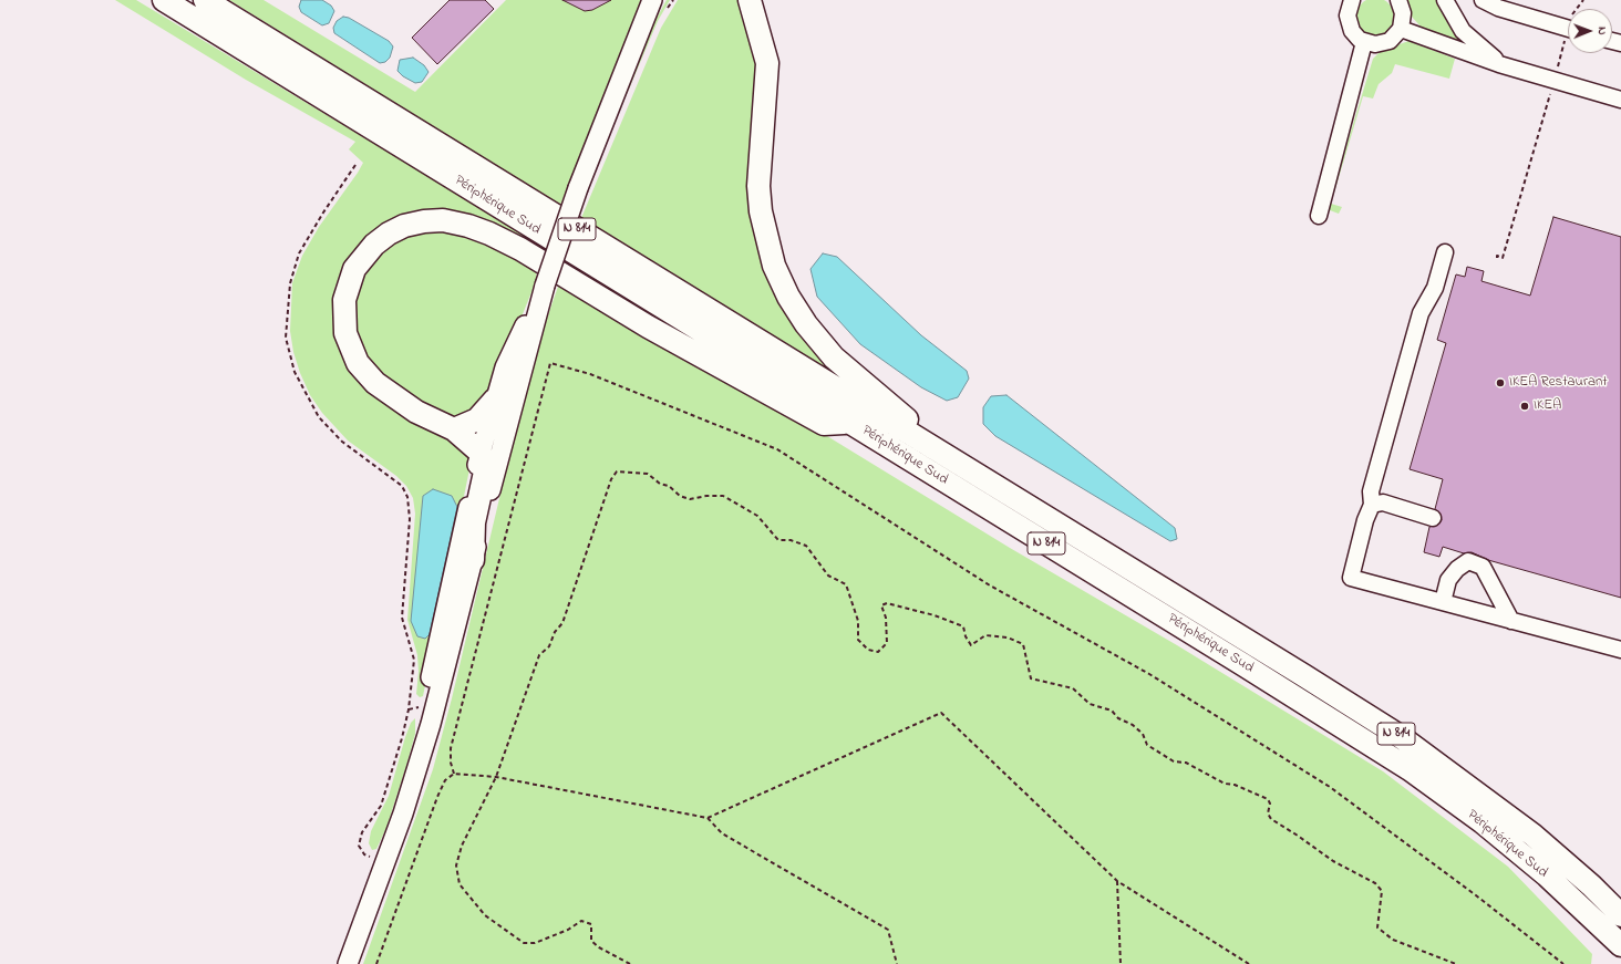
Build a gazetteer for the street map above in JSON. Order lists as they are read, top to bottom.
{
  "streets": {
    "highway": ["Périphérique Sud", "N 814"]
  },
  "crossings": [
    ["Périphérique Sud", "N 814"]
  ],
  "places": ["IKEA Restaurant", "IKEA"],
  "north": "right"
}
